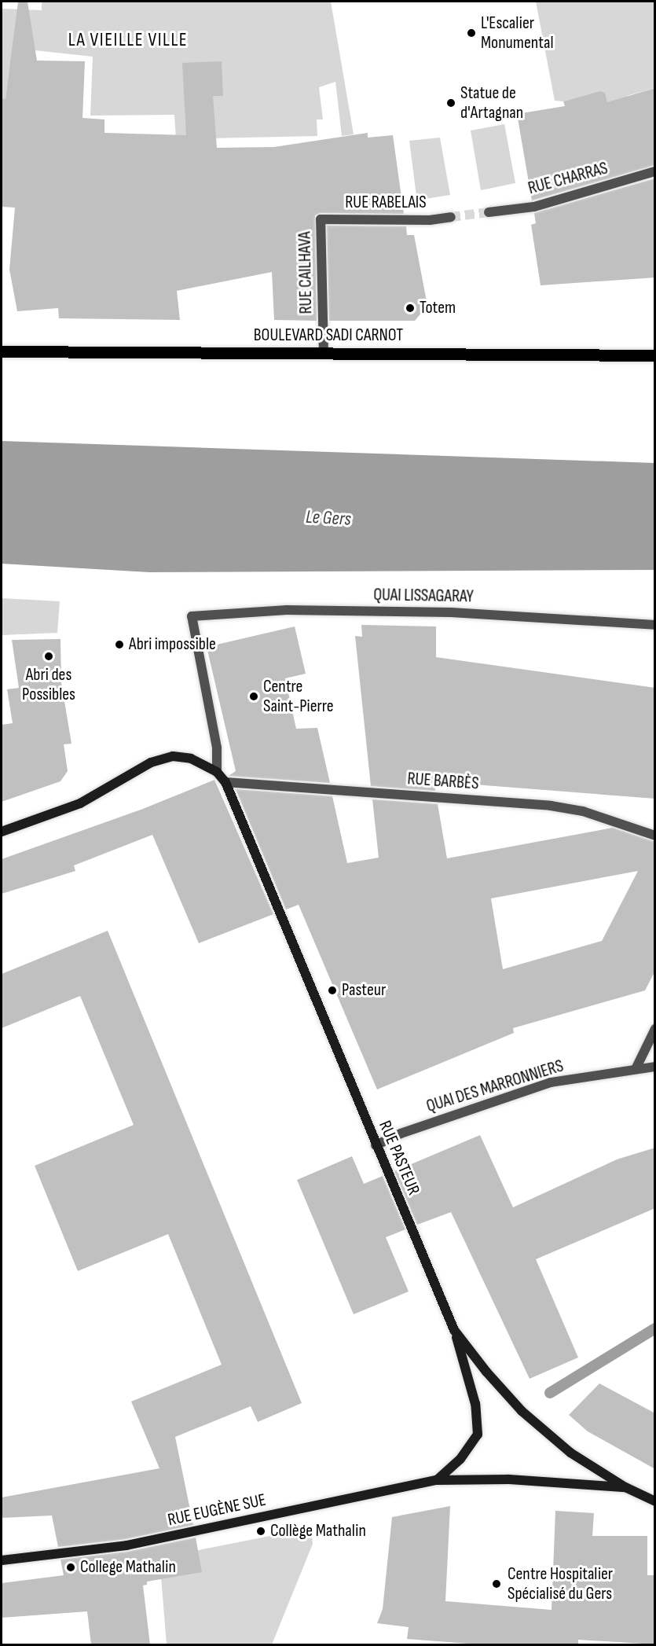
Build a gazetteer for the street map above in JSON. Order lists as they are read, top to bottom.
{
  "streets": {
    "main road": ["BOULEVARD SADI CARNOT", "RUE PASTEUR", "RUE EUGÈNE SUE"],
    "street": [
      "RUE CHARRAS",
      "RUE RABELAIS",
      "RUE CAILHAVA",
      "QUAI LISSAGARAY",
      "RUE BARBÈS",
      "QUAI DES MARRONNIERS"
    ]
  },
  "crossings": [
    ["RUE RABELAIS", "RUE CAILHAVA"],
    ["RUE CAILHAVA", "BOULEVARD SADI CARNOT"],
    ["QUAI LISSAGARAY", "RUE PASTEUR"],
    ["RUE BARBÈS", "RUE PASTEUR"],
    ["QUAI DES MARRONNIERS", "RUE PASTEUR"],
    ["RUE PASTEUR", "RUE EUGÈNE SUE"]
  ],
  "districts": ["LA VIEILLE VILLE"],
  "water": ["Le Gers"],
  "places": [
    "L'Escalier Monumental",
    "Statue de d'Artagnan",
    "Totem",
    "Abri impossible",
    "Abri des Possibles",
    "Centre Saint-Pierre",
    "Pasteur",
    "Collège Mathalin",
    "College Mathalin",
    "Centre Hospitalier Spécialisé du Gers"
  ]
}
